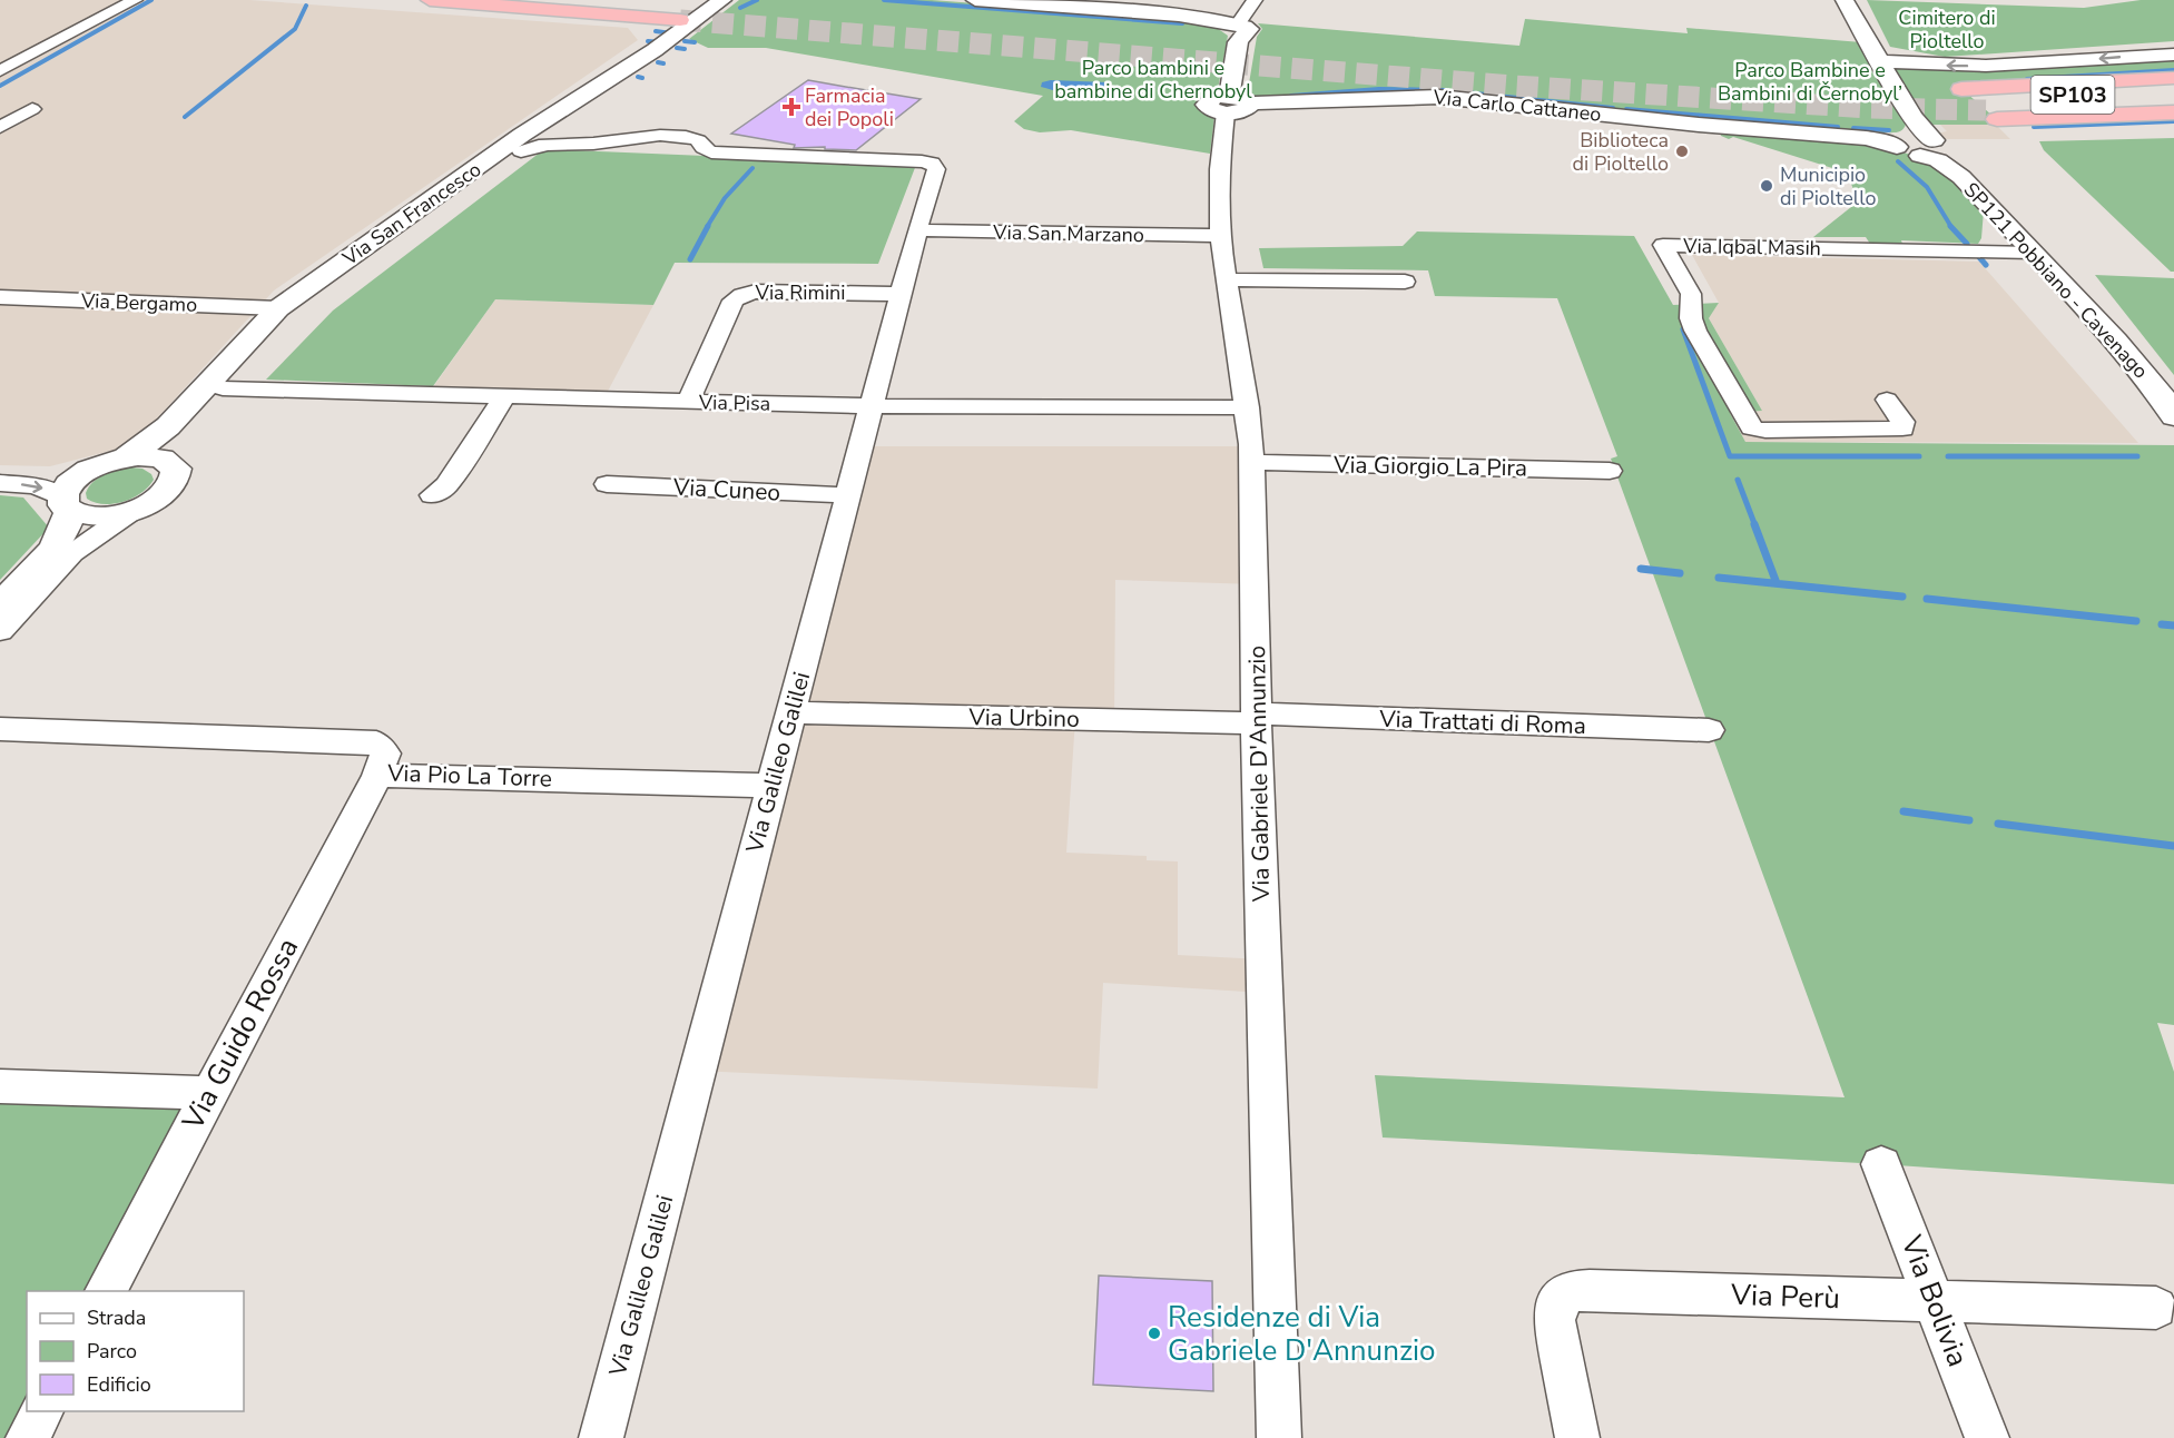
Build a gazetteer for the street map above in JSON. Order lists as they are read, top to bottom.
{
  "streets": {
    "highway": ["SP103"],
    "street": [
      "Via Carlo Cattaneo",
      "Via San Francesco",
      "Via San Marzano",
      "Via Iqbal Masih",
      "SP121 Pobbiano - Cavenago",
      "Via Rimini",
      "Via Bergamo",
      "Via Pisa",
      "Via Giorgio La Pira",
      "Via Cuneo",
      "Via Urbino",
      "Via Trattati di Roma",
      "Via Galileo Galilei",
      "Via Gabriele D'Annunzio",
      "Via Pio La Torre",
      "Via Guido Rossa",
      "Via Perù",
      "Via Bolivia"
    ]
  },
  "crossings": [
    ["Via Carlo Cattaneo", "SP121 Pobbiano - Cavenago"],
    ["Via Carlo Cattaneo", "Via Gabriele D'Annunzio"],
    ["Via San Francesco", "Via Bergamo"],
    ["Via San Francesco", "Via Pisa"],
    ["Via San Marzano", "Via Galileo Galilei"],
    ["Via San Marzano", "Via Gabriele D'Annunzio"],
    ["Via Iqbal Masih", "SP121 Pobbiano - Cavenago"],
    ["Via Rimini", "Via Pisa"],
    ["Via Rimini", "Via Galileo Galilei"],
    ["Via Pisa", "Via Galileo Galilei"],
    ["Via Pisa", "Via Gabriele D'Annunzio"],
    ["Via Giorgio La Pira", "Via Gabriele D'Annunzio"],
    ["Via Cuneo", "Via Galileo Galilei"],
    ["Via Urbino", "Via Trattati di Roma"],
    ["Via Urbino", "Via Galileo Galilei"],
    ["Via Urbino", "Via Gabriele D'Annunzio"],
    ["Via Trattati di Roma", "Via Gabriele D'Annunzio"],
    ["Via Galileo Galilei", "Via Pio La Torre"],
    ["Via Pio La Torre", "Via Guido Rossa"],
    ["Via Perù", "Via Bolivia"]
  ],
  "parks": ["Cimitero di Pioltello", "Parco bambini e bambine di Chernobyl", "Parco Bambine e Bambini di Černobyl’"],
  "places": {
    "health": ["Farmacia dei Popoli"],
    "other": ["Biblioteca di Pioltello", "Municipio di Pioltello", "Residenze di Via Gabriele D'Annunzio"]
  },
  "legend": ["Strada", "Parco", "Edificio"]
}
